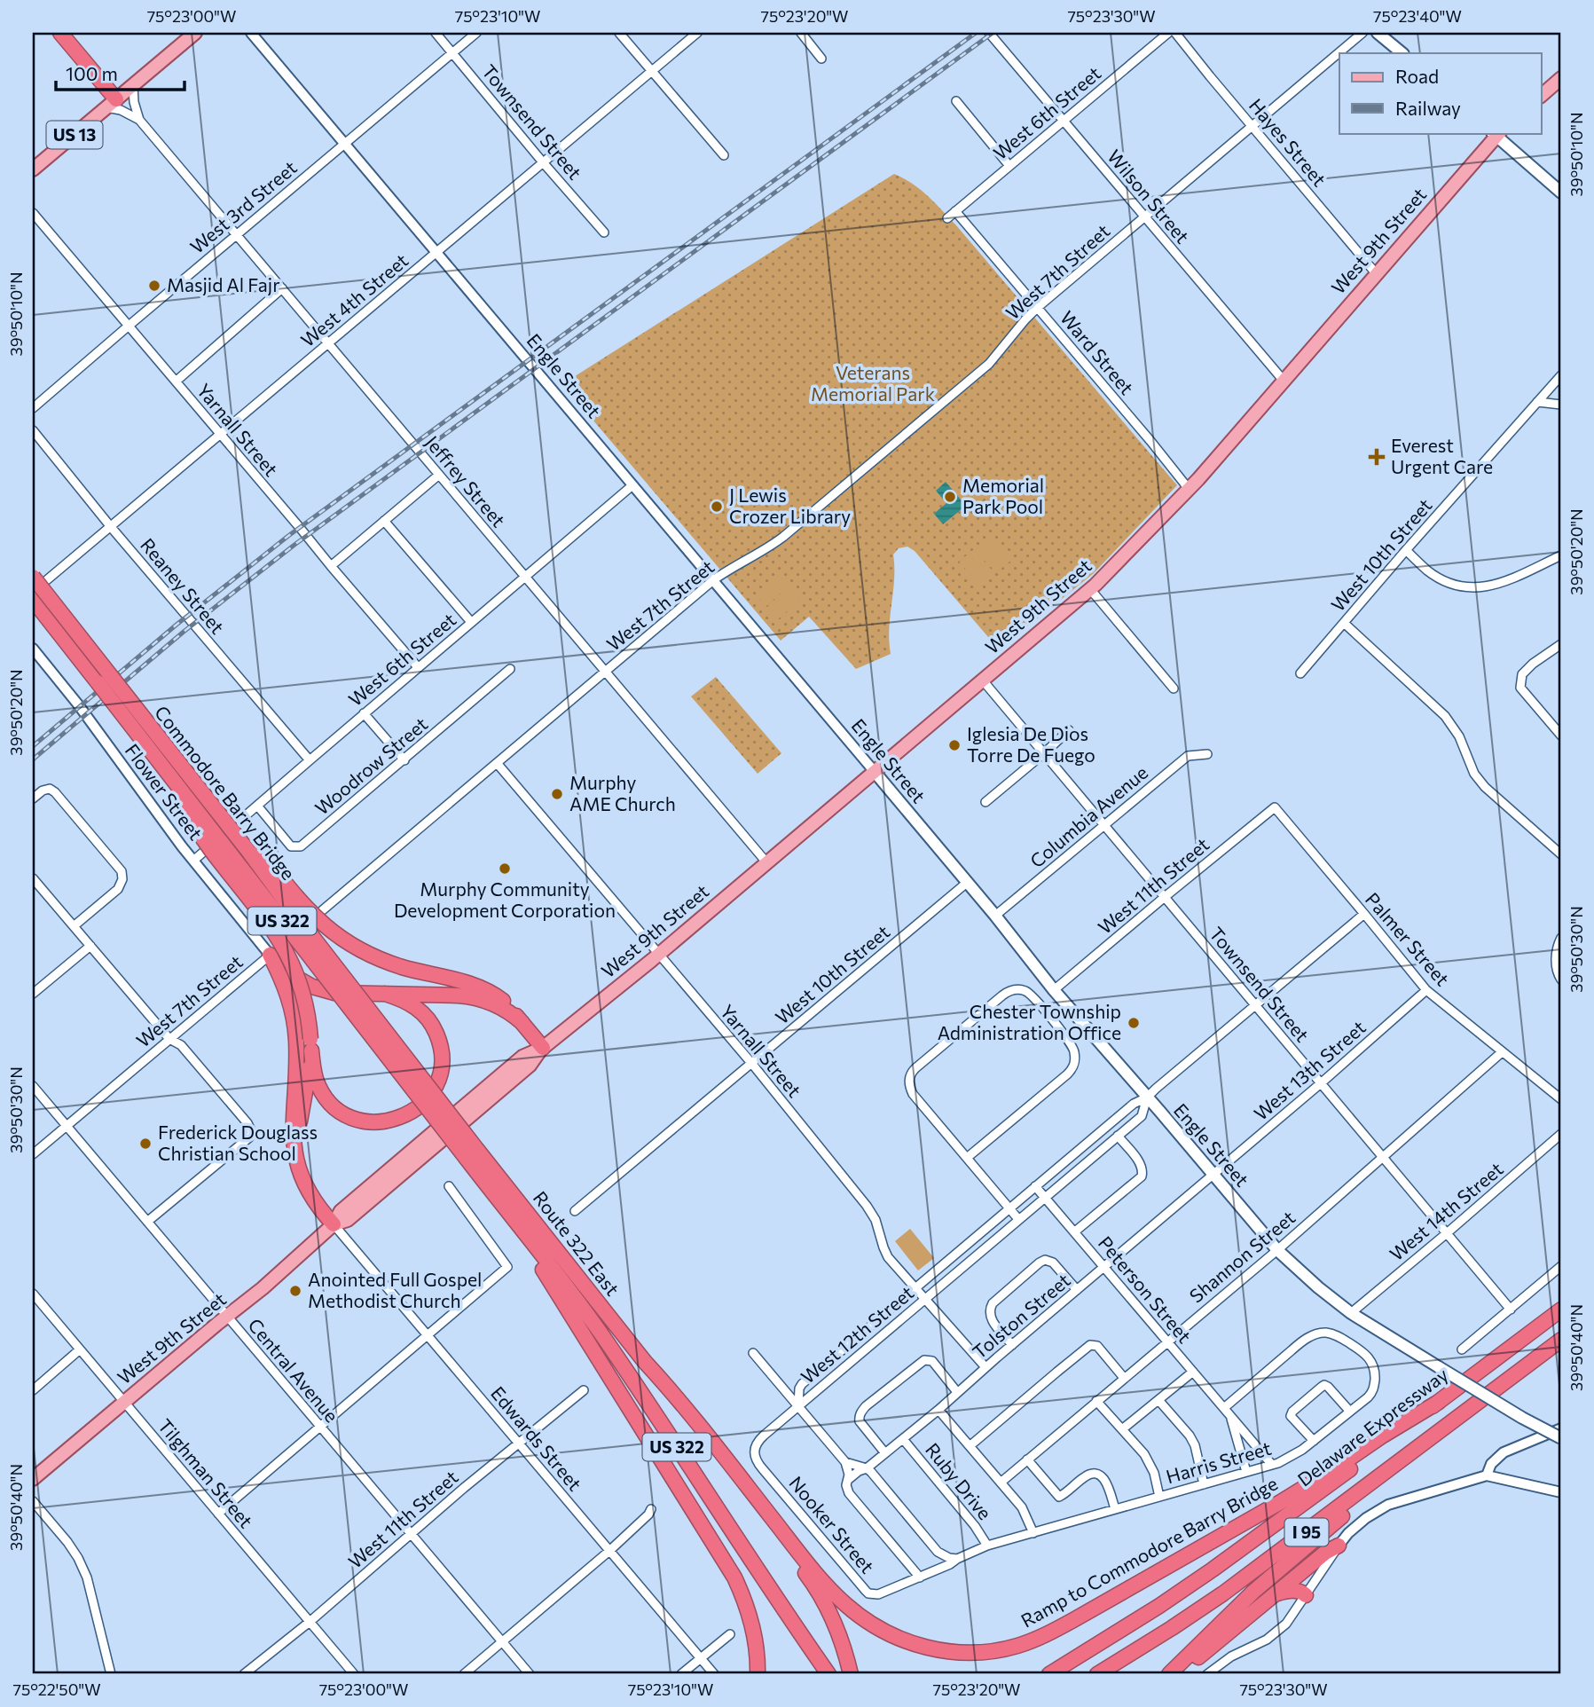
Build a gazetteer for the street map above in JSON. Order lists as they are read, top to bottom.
{
  "streets": {
    "highway": [
      "Commodore Barry Bridge",
      "US 322",
      "Route 322 East",
      "Delaware Expressway",
      "I 95",
      "Ramp to Commodore Barry Bridge"
    ],
    "main road": ["US 13", "West 9th Street", "Engle Street"],
    "street": [
      "West 6th Street",
      "Townsend Street",
      "Hayes Street",
      "Wilson Street",
      "West 3rd Street",
      "West 7th Street",
      "West 4th Street",
      "Ward Street",
      "Yarnall Street",
      "Jeffrey Street",
      "West 10th Street",
      "Reaney Street",
      "Woodrow Street",
      "Flower Street",
      "Columbia Avenue",
      "West 11th Street",
      "Palmer Street",
      "West 13th Street",
      "West 14th Street",
      "Shannon Street",
      "Peterson Street",
      "Tolston Street",
      "West 12th Street",
      "Central Avenue",
      "Edwards Street",
      "Harris Street",
      "Tilghman Street",
      "Ruby Drive",
      "Nooker Street"
    ]
  },
  "crossings": [
    ["West 6th Street", "Wilson Street"],
    ["West 6th Street", "Ward Street"],
    ["West 6th Street", "Engle Street"],
    ["West 6th Street", "Yarnall Street"],
    ["West 6th Street", "Jeffrey Street"],
    ["West 6th Street", "Reaney Street"],
    ["West 6th Street", "Woodrow Street"],
    ["West 6th Street", "Flower Street"],
    ["Townsend Street", "West 3rd Street"],
    ["Townsend Street", "West 9th Street"],
    ["Townsend Street", "West 4th Street"],
    ["Townsend Street", "Columbia Avenue"],
    ["Townsend Street", "West 11th Street"],
    ["Townsend Street", "West 13th Street"],
    ["Townsend Street", "West 14th Street"],
    ["Townsend Street", "Shannon Street"],
    ["Townsend Street", "West 12th Street"],
    ["Hayes Street", "West 9th Street"],
    ["Hayes Street", "West 7th Street"],
    ["Wilson Street", "West 9th Street"],
    ["Wilson Street", "West 7th Street"],
    ["West 3rd Street", "Engle Street"],
    ["West 3rd Street", "Yarnall Street"],
    ["West 3rd Street", "Jeffrey Street"],
    ["West 9th Street", "Ward Street"],
    ["West 9th Street", "Engle Street"],
    ["West 9th Street", "Yarnall Street"],
    ["West 9th Street", "Jeffrey Street"],
    ["West 9th Street", "Central Avenue"],
    ["West 9th Street", "Edwards Street"],
    ["West 9th Street", "Tilghman Street"],
    ["West 7th Street", "Ward Street"],
    ["West 7th Street", "Engle Street"],
    ["West 7th Street", "Yarnall Street"],
    ["West 7th Street", "Jeffrey Street"],
    ["West 7th Street", "Flower Street"],
    ["West 7th Street", "Central Avenue"],
    ["West 4th Street", "Engle Street"],
    ["West 4th Street", "Yarnall Street"],
    ["West 4th Street", "Jeffrey Street"],
    ["West 4th Street", "Reaney Street"],
    ["Engle Street", "West 10th Street"],
    ["Engle Street", "Columbia Avenue"],
    ["Engle Street", "West 11th Street"],
    ["Engle Street", "West 13th Street"],
    ["Engle Street", "West 14th Street"],
    ["Engle Street", "Shannon Street"],
    ["Engle Street", "Tolston Street"],
    ["Engle Street", "West 12th Street"],
    ["Yarnall Street", "West 10th Street"],
    ["Yarnall Street", "Tolston Street"],
    ["Yarnall Street", "West 12th Street"],
    ["Commodore Barry Bridge", "US 322"],
    ["Commodore Barry Bridge", "Route 322 East"],
    ["West 11th Street", "Palmer Street"],
    ["West 11th Street", "Central Avenue"],
    ["West 11th Street", "Edwards Street"],
    ["West 11th Street", "Tilghman Street"],
    ["US 322", "Route 322 East"],
    ["Palmer Street", "West 13th Street"],
    ["Palmer Street", "Shannon Street"],
    ["Palmer Street", "West 12th Street"],
    ["West 13th Street", "Tolston Street"],
    ["Route 322 East", "Ramp to Commodore Barry Bridge"],
    ["Shannon Street", "Peterson Street"],
    ["Peterson Street", "Tolston Street"],
    ["Peterson Street", "West 12th Street"],
    ["Peterson Street", "Harris Street"],
    ["Tolston Street", "Ruby Drive"],
    ["West 12th Street", "Nooker Street"],
    ["Delaware Expressway", "Ramp to Commodore Barry Bridge"],
    ["Harris Street", "Ruby Drive"],
    ["Harris Street", "Nooker Street"]
  ],
  "parks": ["Veterans Memorial Park"],
  "places": {
    "other": [
      "Masjid Al Fajr",
      "Memorial Park Pool",
      "J Lewis Crozer Library",
      "Iglesia De Dios Torre De Fuego",
      "Murphy AME Church",
      "Murphy Community Development Corporation",
      "Chester Township Administration Office",
      "Frederick Douglass Christian School",
      "Anointed Full Gospel Methodist Church"
    ],
    "health": ["Everest Urgent Care"]
  },
  "legend": ["Road", "Railway"],
  "scale_bar": "100 m",
  "coordinates": [
    "75°23'00\"W",
    "75°23'10\"W",
    "75°23'20\"W",
    "75°23'30\"W",
    "75°23'40\"W",
    "39°50'10\"N",
    "39°50'20\"N",
    "39°50'30\"N",
    "39°50'40\"N",
    "75°22'50\"W"
  ]
}
